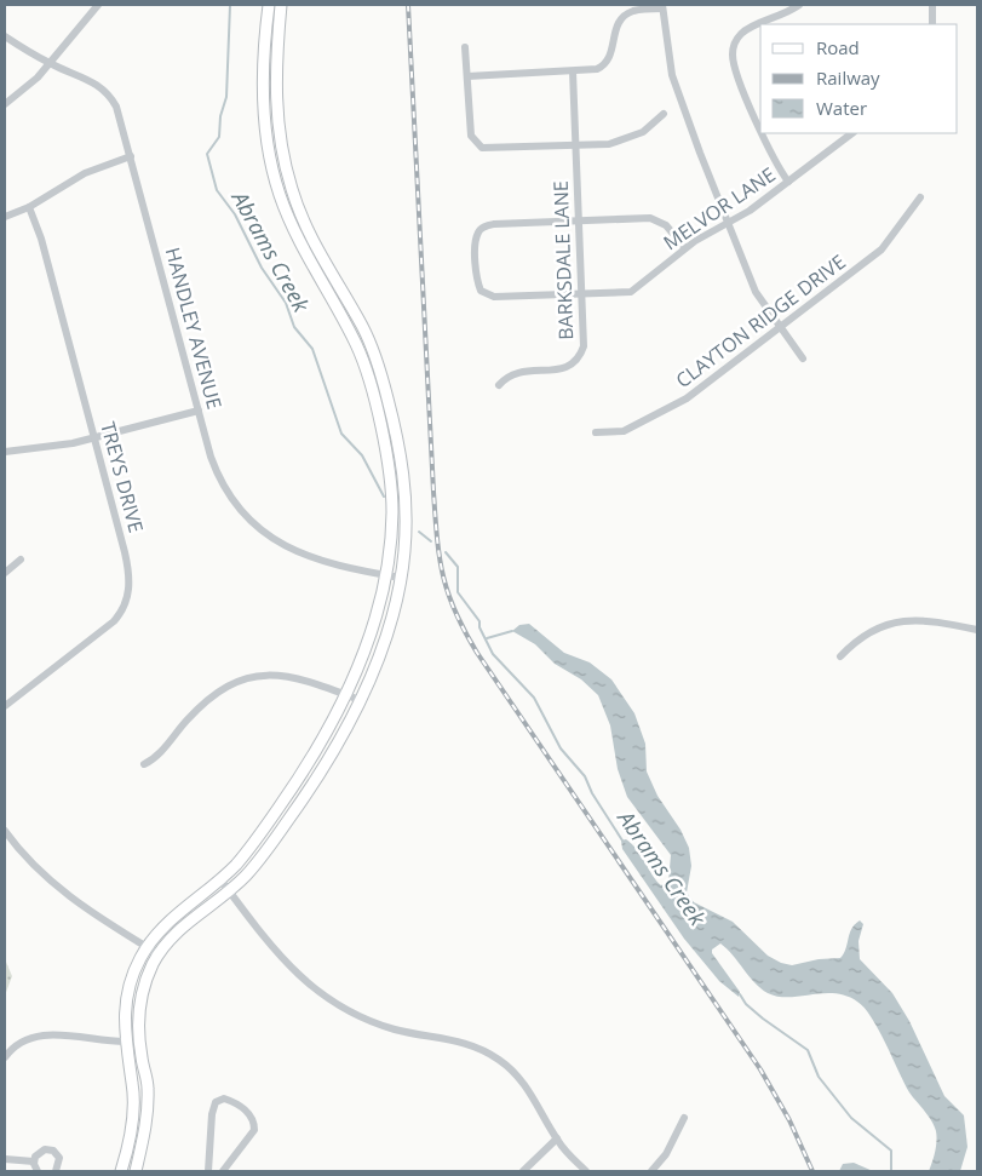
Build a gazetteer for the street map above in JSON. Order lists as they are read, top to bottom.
{
  "streets": {
    "street": [
      "MELVOR LANE",
      "BARKSDALE LANE",
      "CLAYTON RIDGE DRIVE",
      "HANDLEY AVENUE",
      "TREYS DRIVE"
    ]
  },
  "crossings": [
    ["MELVOR LANE", "BARKSDALE LANE"]
  ],
  "water": ["Abrams Creek"],
  "legend": ["Road", "Railway", "Water"]
}
